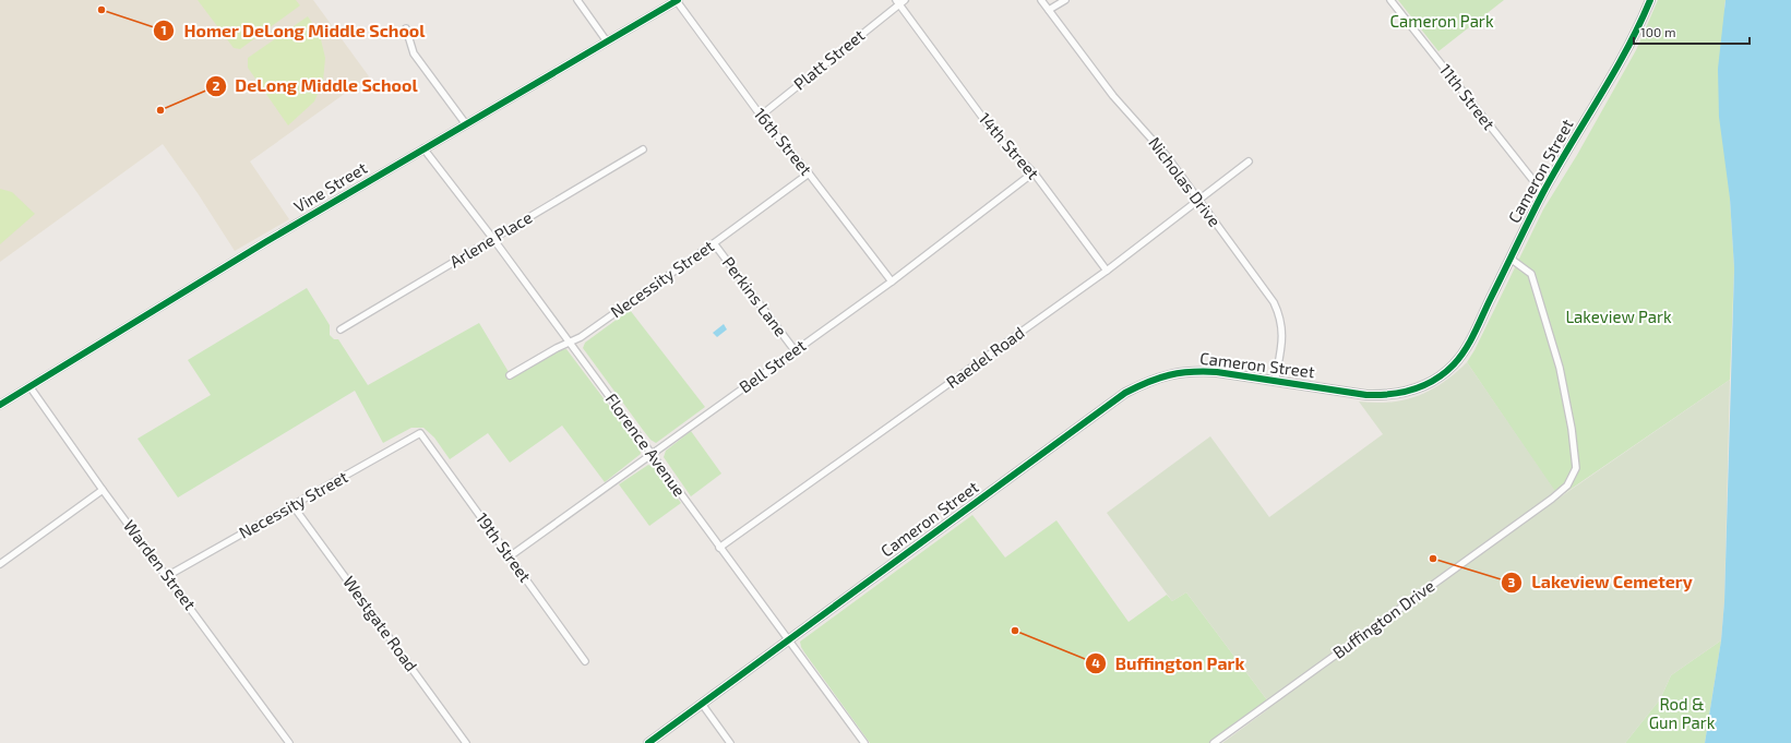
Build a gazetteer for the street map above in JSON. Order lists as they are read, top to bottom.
{
  "streets": {
    "main road": ["Cameron Street"],
    "street": [
      "Platt Street",
      "11th Street",
      "16th Street",
      "14th Street",
      "Nicholas Drive",
      "Vine Street",
      "Arlene Place",
      "Necessity Street",
      "Perkins Lane",
      "Raedel Road",
      "Bell Street",
      "Florence Avenue",
      "19th Street",
      "Warden Street",
      "Buffington Drive",
      "Westgate Road"
    ]
  },
  "crossings": [
    ["Platt Street", "16th Street"],
    ["Platt Street", "14th Street"],
    ["11th Street", "Cameron Street"],
    ["16th Street", "Vine Street"],
    ["16th Street", "Necessity Street"],
    ["16th Street", "Bell Street"],
    ["14th Street", "Raedel Road"],
    ["14th Street", "Bell Street"],
    ["Cameron Street", "Nicholas Drive"],
    ["Cameron Street", "Florence Avenue"],
    ["Cameron Street", "Buffington Drive"],
    ["Nicholas Drive", "Raedel Road"],
    ["Vine Street", "Florence Avenue"],
    ["Vine Street", "Warden Street"],
    ["Arlene Place", "Florence Avenue"],
    ["Necessity Street", "Perkins Lane"],
    ["Necessity Street", "Florence Avenue"],
    ["Necessity Street", "19th Street"],
    ["Necessity Street", "Warden Street"],
    ["Necessity Street", "Westgate Road"],
    ["Perkins Lane", "Bell Street"],
    ["Raedel Road", "Florence Avenue"],
    ["Bell Street", "Florence Avenue"],
    ["Bell Street", "19th Street"]
  ],
  "parks": ["Cameron Park", "Lakeview Park", "Rod & Gun Park"],
  "places": [
    "Homer DeLong Middle School",
    "DeLong Middle School",
    "Lakeview Cemetery",
    "Buffington Park"
  ],
  "scale_bar": "100 m"
}
